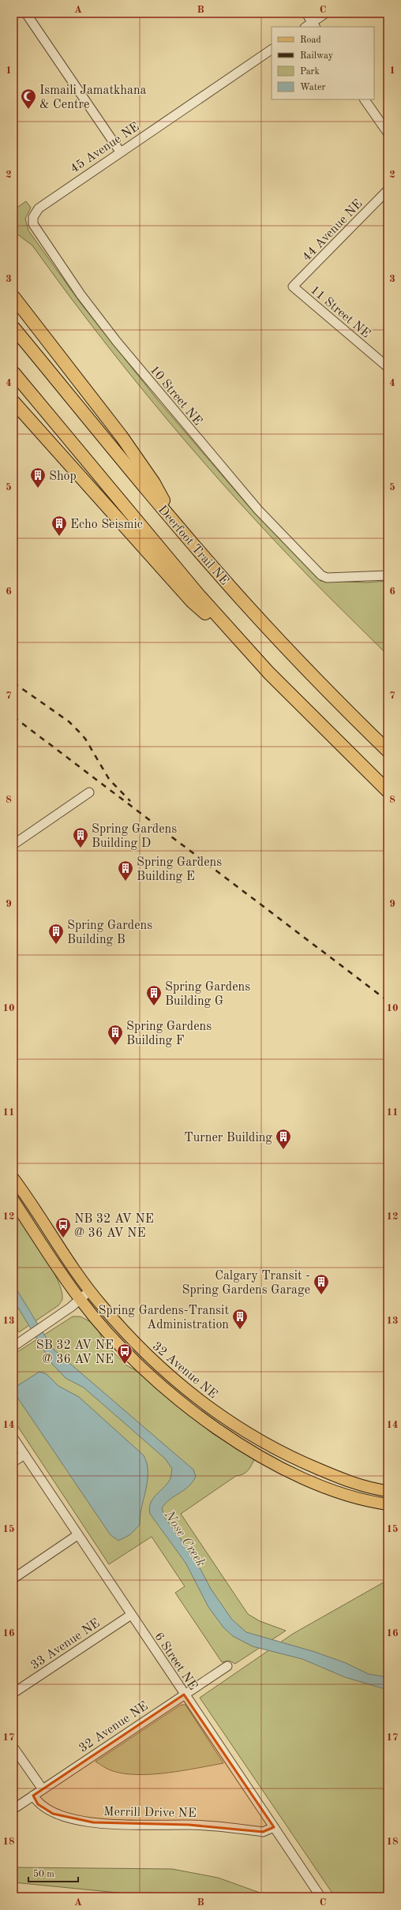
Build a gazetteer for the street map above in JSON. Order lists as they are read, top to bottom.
{
  "streets": {
    "highway": ["Deerfoot Trail NE"],
    "main road": ["32 Avenue NE"],
    "street": [
      "45 Avenue NE",
      "44 Avenue NE",
      "11 Street NE",
      "10 Street NE",
      "33 Avenue NE",
      "6 Street NE",
      "Merrill Drive NE"
    ]
  },
  "crossings": [
    ["45 Avenue NE", "10 Street NE"],
    ["44 Avenue NE", "11 Street NE"],
    ["32 Avenue NE", "6 Street NE"],
    ["32 Avenue NE", "Merrill Drive NE"],
    ["33 Avenue NE", "6 Street NE"],
    ["6 Street NE", "Merrill Drive NE"]
  ],
  "water": ["Nose Creek"],
  "places": {
    "mosque": ["Ismaili Jamatkhana & Centre"],
    "building": [
      "Shop",
      "Echo Seismic",
      "Spring Gardens Building D",
      "Spring Gardens Building E",
      "Spring Gardens Building B",
      "Spring Gardens Building G",
      "Spring Gardens Building F",
      "Turner Building",
      "Calgary Transit - Spring Gardens Garage",
      "Spring Gardens-Transit Administration"
    ],
    "bus stop": ["NB 32 AV NE @ 36 AV NE", "SB 32 AV NE @ 36 AV NE"]
  },
  "legend": [
    "Road",
    "Railway",
    "Park",
    "Water"
  ],
  "scale_bar": "50 m",
  "grid": {
    "columns": ["A", "B", "C"],
    "rows": [
      "1",
      "2",
      "3",
      "4",
      "5",
      "6",
      "7",
      "8",
      "9",
      "10",
      "11",
      "12",
      "13",
      "14",
      "15",
      "16",
      "17",
      "18"
    ]
  }
}
